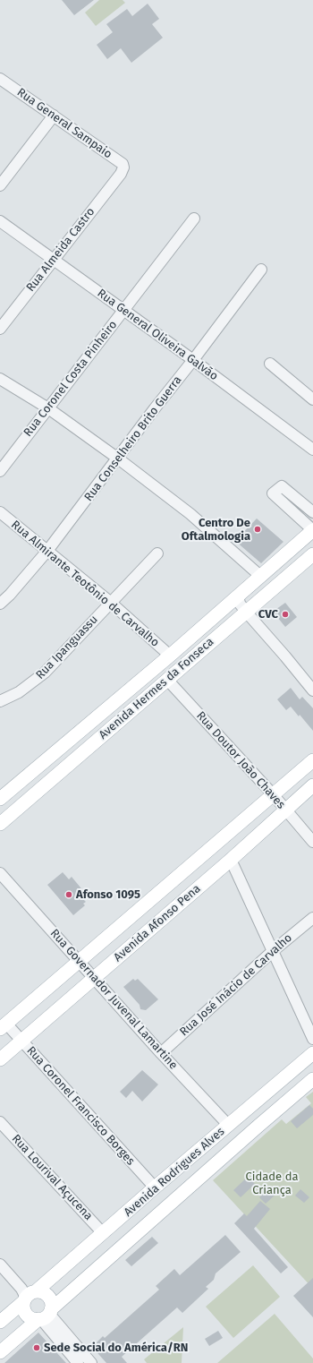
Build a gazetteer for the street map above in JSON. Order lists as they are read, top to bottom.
{
  "streets": {
    "main road": ["Avenida Hermes da Fonseca", "Avenida Afonso Pena", "Avenida Rodrigues Alves"],
    "street": [
      "Rua General Sampaio",
      "Rua Almeida Castro",
      "Rua General Oliveira Galvão",
      "Rua Coronel Costa Pinheiro",
      "Rua Conselheiro Brito Guerra",
      "Rua Almirante Teotônio de Carvalho",
      "Rua Ipanguassu",
      "Rua Doutor João Chaves",
      "Rua José Inácio de Carvalho",
      "Rua Governador Juvenal Lamartine",
      "Rua Coronel Francisco Borges",
      "Rua Lourival Açucena"
    ]
  },
  "crossings": [
    ["Rua General Sampaio", "Rua Almeida Castro"],
    ["Rua Almeida Castro", "Rua General Oliveira Galvão"],
    ["Rua General Oliveira Galvão", "Rua Coronel Costa Pinheiro"],
    ["Rua General Oliveira Galvão", "Rua Conselheiro Brito Guerra"],
    ["Rua Conselheiro Brito Guerra", "Rua Almirante Teotônio de Carvalho"],
    ["Rua Almirante Teotônio de Carvalho", "Rua Ipanguassu"],
    ["Rua Almirante Teotônio de Carvalho", "Avenida Hermes da Fonseca"],
    ["Avenida Hermes da Fonseca", "Rua Doutor João Chaves"],
    ["Rua Doutor João Chaves", "Avenida Afonso Pena"],
    ["Avenida Afonso Pena", "Rua Governador Juvenal Lamartine"],
    ["Avenida Afonso Pena", "Rua Coronel Francisco Borges"],
    ["Rua José Inácio de Carvalho", "Rua Governador Juvenal Lamartine"],
    ["Rua Governador Juvenal Lamartine", "Avenida Rodrigues Alves"],
    ["Rua Coronel Francisco Borges", "Avenida Rodrigues Alves"],
    ["Avenida Rodrigues Alves", "Rua Lourival Açucena"]
  ],
  "parks": ["Cidade da Criança"],
  "places": [
    "Centro De Oftalmologia",
    "CVC",
    "Afonso 1095",
    "Sede Social do América/RN"
  ]
}
